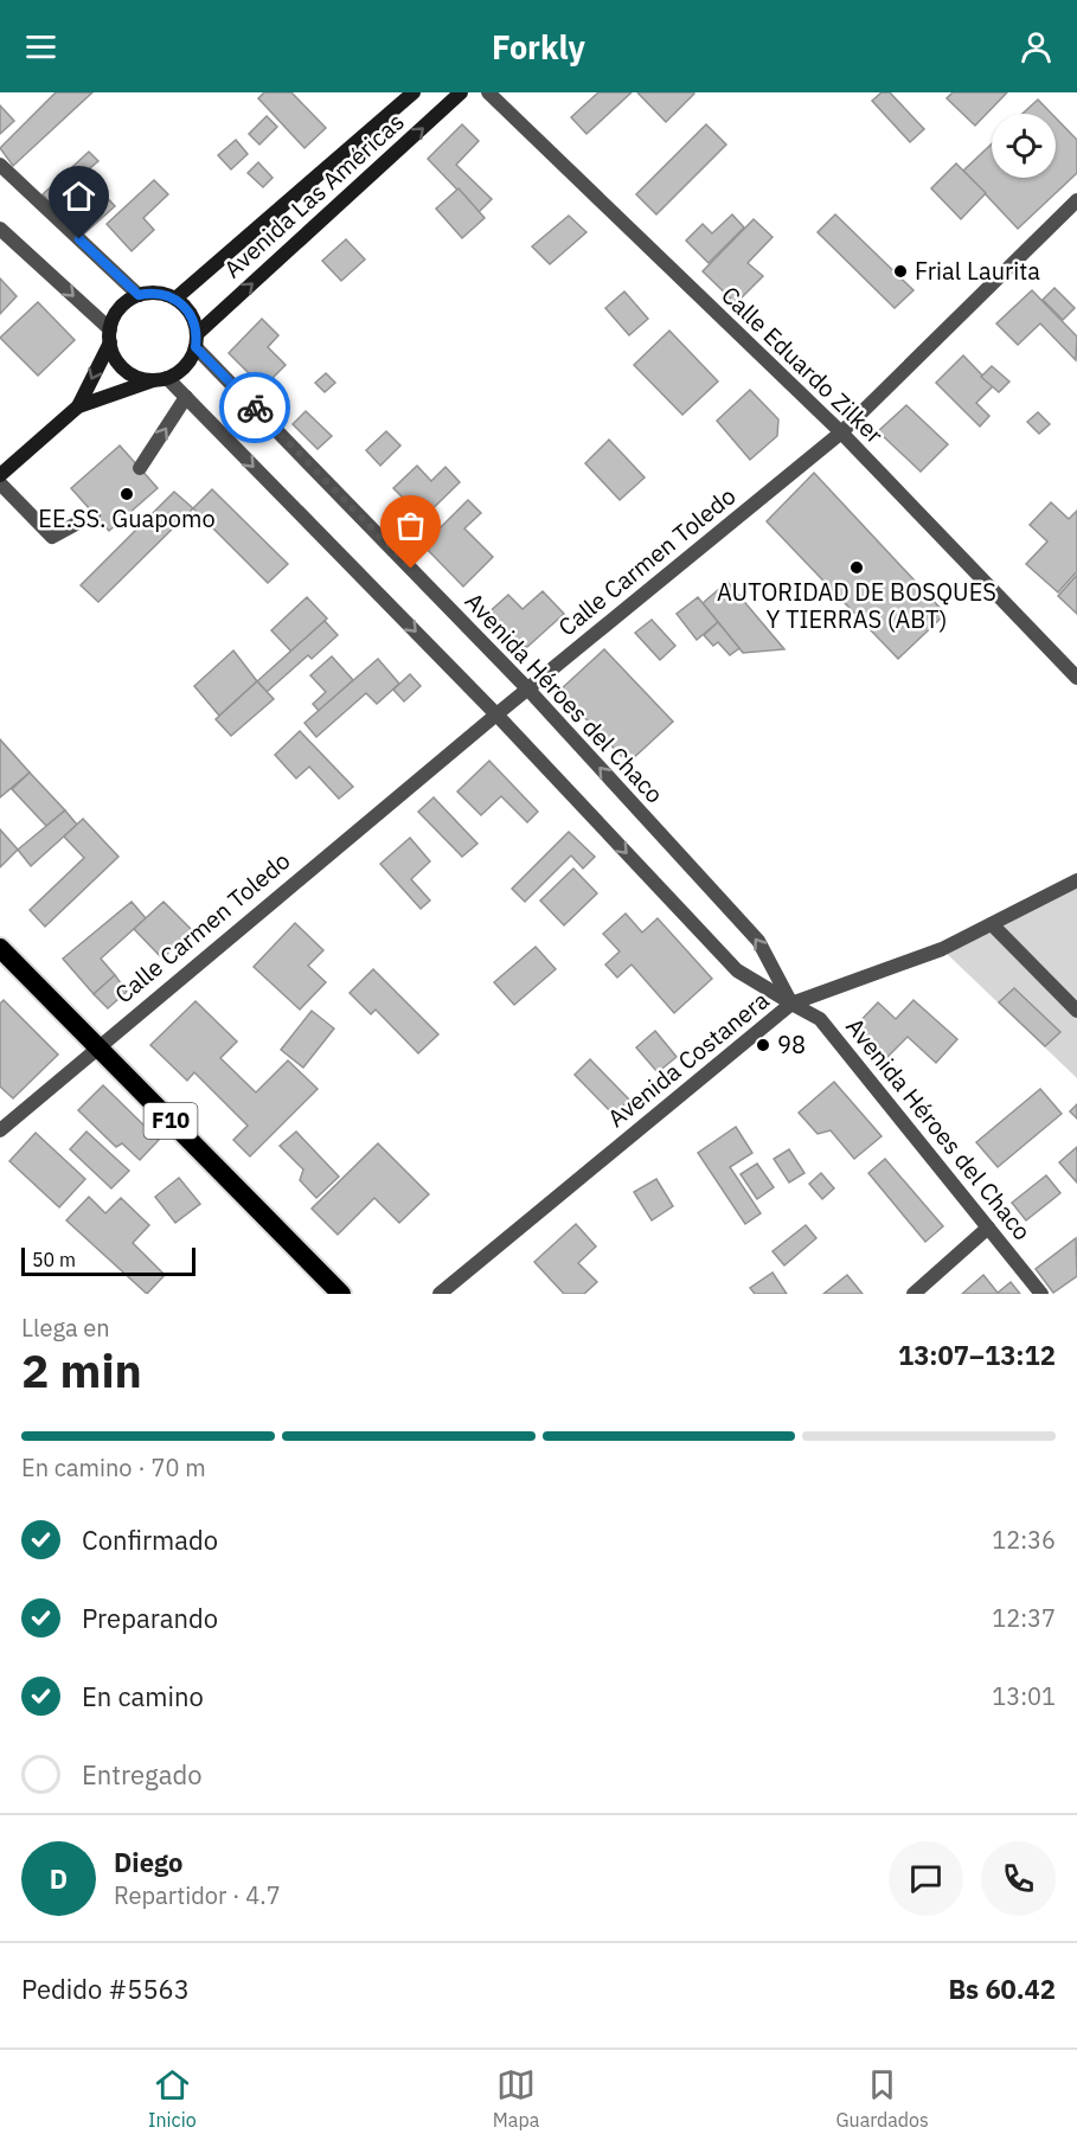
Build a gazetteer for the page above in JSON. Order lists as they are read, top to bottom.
{
  "streets": {
    "highway": ["F10"],
    "main road": ["Avenida Las Américas"],
    "street": [
      "Calle Eduardo Zilker",
      "Calle Carmen Toledo",
      "Avenida Héroes del Chaco",
      "Avenida Costanera"
    ]
  },
  "crossings": [
    ["Avenida Las Américas", "Avenida Héroes del Chaco"],
    ["Calle Eduardo Zilker", "Calle Carmen Toledo"],
    ["Calle Carmen Toledo", "Avenida Héroes del Chaco"],
    ["Calle Carmen Toledo", "F10"],
    ["Avenida Héroes del Chaco", "Avenida Costanera"]
  ],
  "places": [
    "Frial Laurita",
    "EE.SS. Guapomo",
    "AUTORIDAD DE BOSQUES Y TIERRAS (ABT)",
    "98"
  ],
  "scale_bar": "50 m",
  "page": {
    "header": "Forkly",
    "scale": "50 m",
    "heading": ["2 min", "Llega en", "13:07–13:12"],
    "panel": [
      "Diego",
      "Repartidor · 4.7",
      "Pedido #5563",
      "Bs 60.42"
    ],
    "bar": "En camino · 70 m",
    "list": [
      ["Confirmado", "12:36"],
      ["Preparando", "12:37"],
      ["En camino", "13:01"],
      "Entregado"
    ],
    "round": "D",
    "tabs": ["Inicio", "Mapa", "Guardados"]
  }
}
